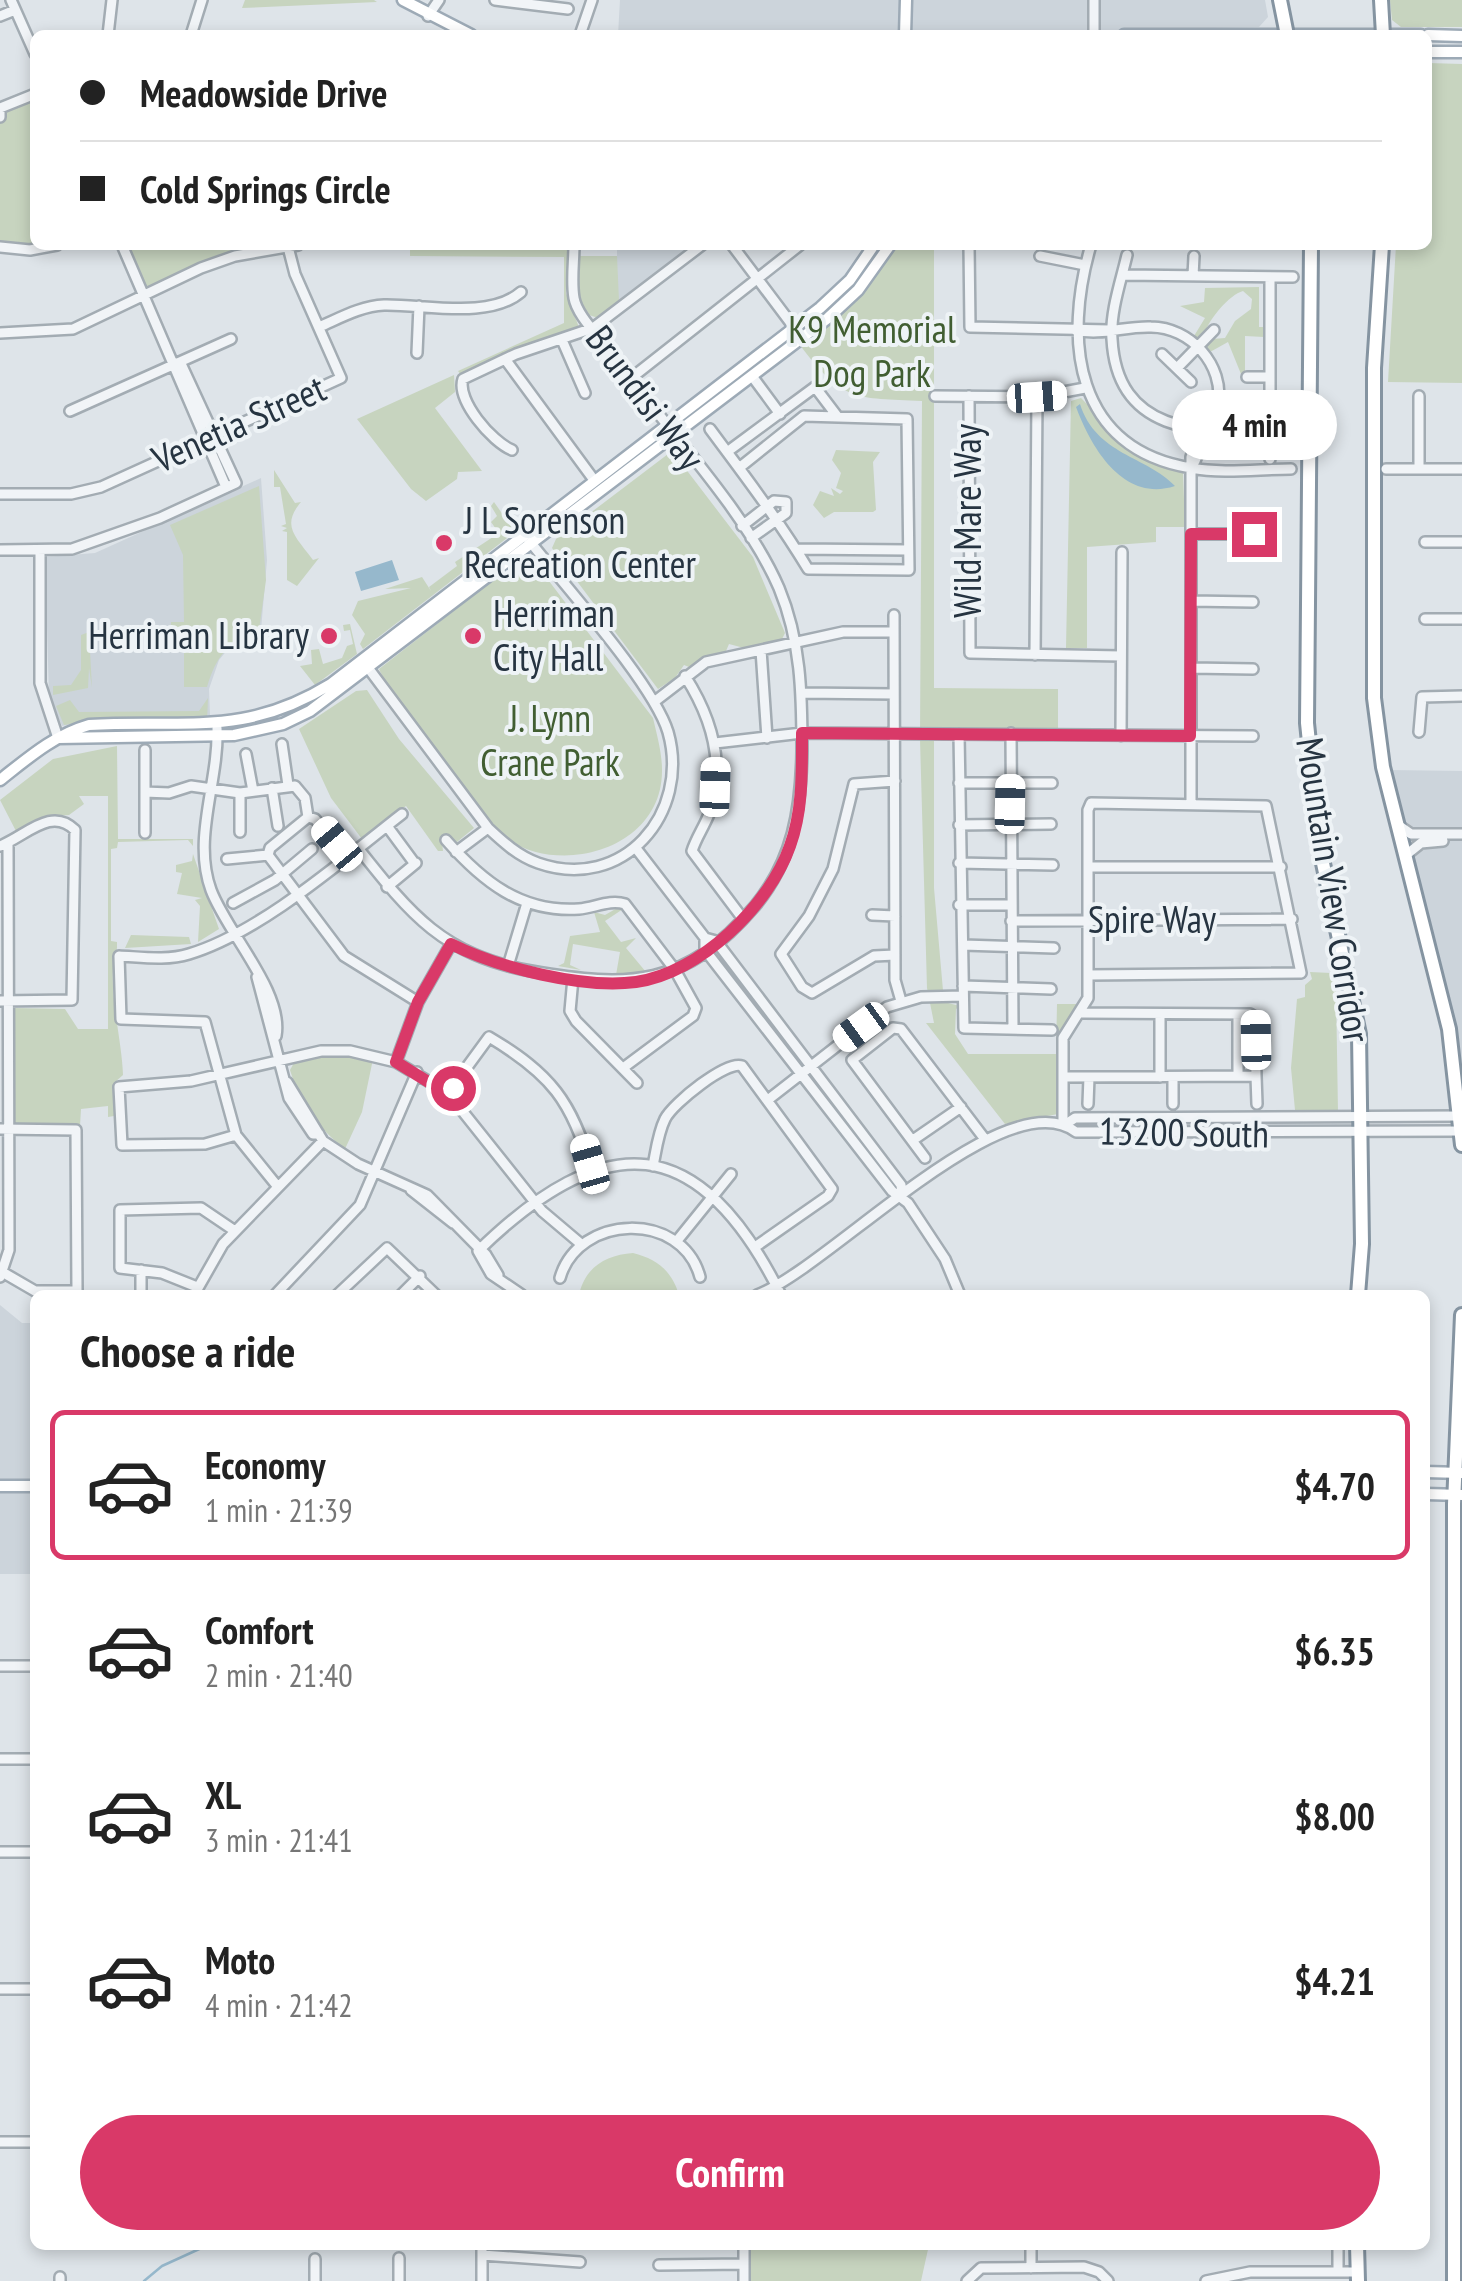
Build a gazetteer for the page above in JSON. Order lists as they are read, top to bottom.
{
  "streets": {
    "highway": ["Mountain View Corridor"],
    "street": [
      "Brundisi Way",
      "Venetia Street",
      "Wild Mare Way",
      "Spire Way",
      "13200 South"
    ]
  },
  "crossings": [
    ["Mountain View Corridor", "13200 South"]
  ],
  "parks": ["K9 Memorial Dog Park", "J. Lynn Crane Park"],
  "places": ["J L Sorenson Recreation Center", "Herriman Library", "Herriman City Hall"],
  "page": {
    "banner": ["Meadowside Drive", "Cold Springs Circle"],
    "bubble": "4 min",
    "heading": "Choose a ride",
    "list": [
      {
        "name": "Economy",
        "note": "1 min · 21:39",
        "value": "$4.70"
      },
      {
        "name": "Comfort",
        "note": "2 min · 21:40",
        "value": "$6.35"
      },
      {
        "name": "XL",
        "note": "3 min · 21:41",
        "value": "$8.00"
      },
      {
        "name": "Moto",
        "note": "4 min · 21:42",
        "value": "$4.21"
      }
    ],
    "buttons": "Confirm"
  }
}
